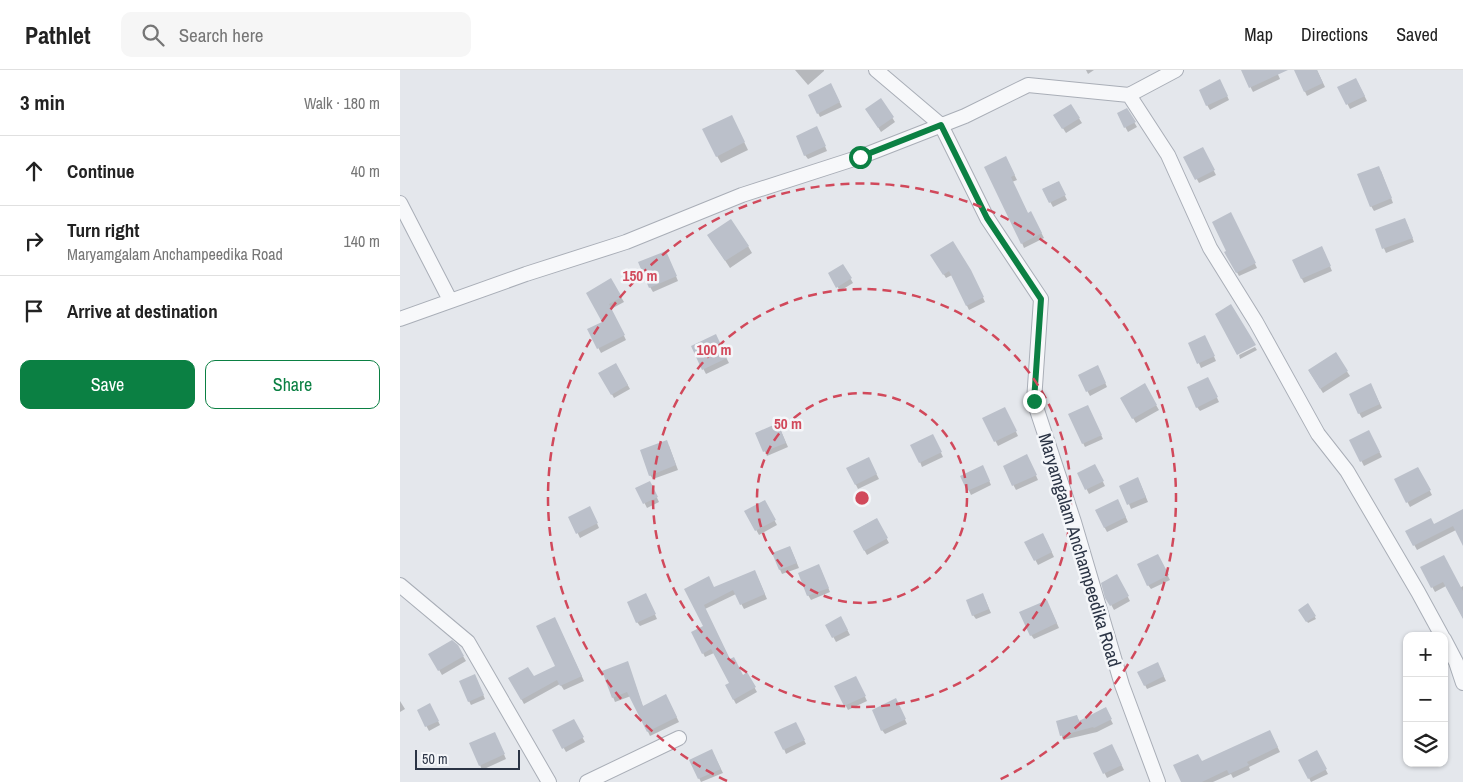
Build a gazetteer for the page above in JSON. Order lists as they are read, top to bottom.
{
  "streets": {
    "street": ["Maryamgalam Anchampeedika Road"]
  },
  "scale_bar": "50 m",
  "page": {
    "header": "Pathlet",
    "search": "Search here",
    "nav": ["Map", "Directions", "Saved"],
    "heading": ["3 min", "Walk · 180 m"],
    "list": [
      ["Continue", "40 m"],
      ["Turn right", "Maryamgalam Anchampeedika Road", "140 m"],
      "Arrive at destination"
    ],
    "buttons": ["Save", "Share"],
    "map_buttons": ["+", "−"],
    "scale": "50 m"
  },
  "rings": ["150 m", "100 m", "50 m"]
}
